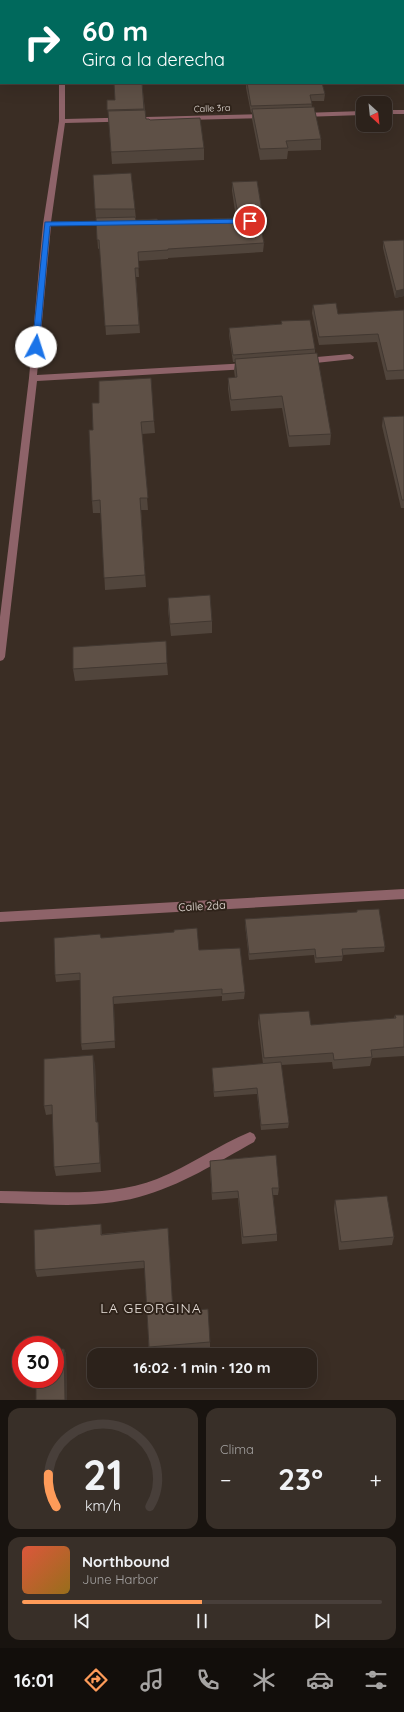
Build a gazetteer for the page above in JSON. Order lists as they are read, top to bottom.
{
  "streets": {
    "street": ["Calle 3ra", "Calle 2da"]
  },
  "districts": ["LA GEORGINA"],
  "north": "bottom right",
  "page": {
    "turn": ["60 m", "Gira a la derecha"],
    "limit": "30",
    "trip": "16:02 · 1 min · 120 m",
    "tile": "Clima",
    "heat": ["−", "23°", "+"],
    "song": ["Northbound", "June Harbor"],
    "tabs": "16:01",
    "gauge": ["21", "km/h"]
  }
}
